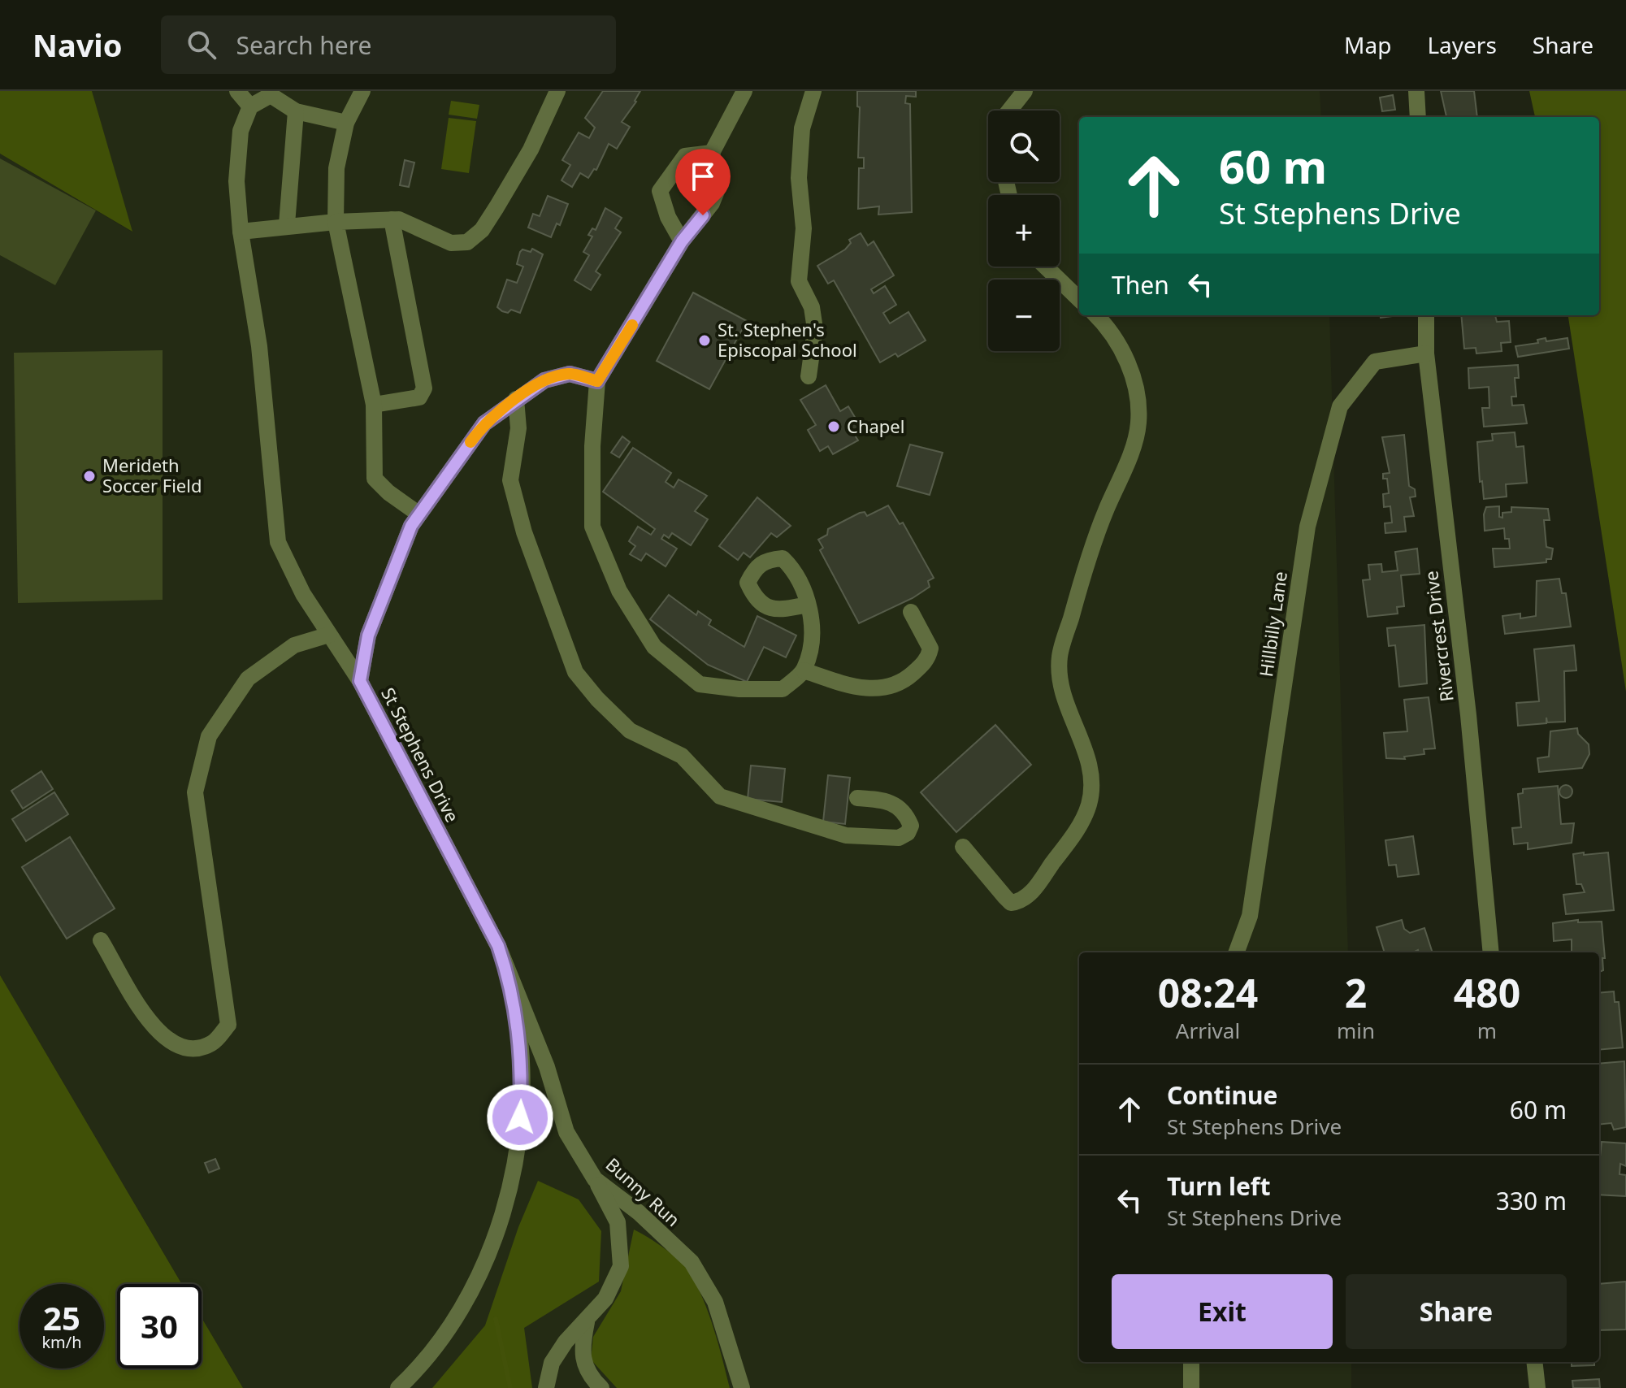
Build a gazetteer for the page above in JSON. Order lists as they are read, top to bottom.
{
  "streets": {
    "street": [
      "Hillbilly Lane",
      "Rivercrest Drive",
      "St Stephens Drive",
      "Bunny Run"
    ]
  },
  "crossings": [
    ["Hillbilly Lane", "Rivercrest Drive"],
    ["St Stephens Drive", "Bunny Run"]
  ],
  "places": ["St. Stephen's Episcopal School", "Chapel", "Merideth Soccer Field"],
  "page": {
    "header": "Navio",
    "search": "Search here",
    "nav": ["Map", "Layers", "Share"],
    "map_buttons": ["+", "−"],
    "turn": ["60 m", "St Stephens Drive"],
    "then": "Then",
    "eta": [
      "08:24",
      "Arrival",
      "2",
      "min",
      "480",
      "m"
    ],
    "list": [
      {
        "name": "Continue",
        "note": "St Stephens Drive",
        "value": "60 m"
      },
      {
        "name": "Turn left",
        "note": "St Stephens Drive",
        "value": "330 m"
      }
    ],
    "buttons": ["Exit", "Share"],
    "speed": "25 km/h",
    "limit": "30"
  }
}
